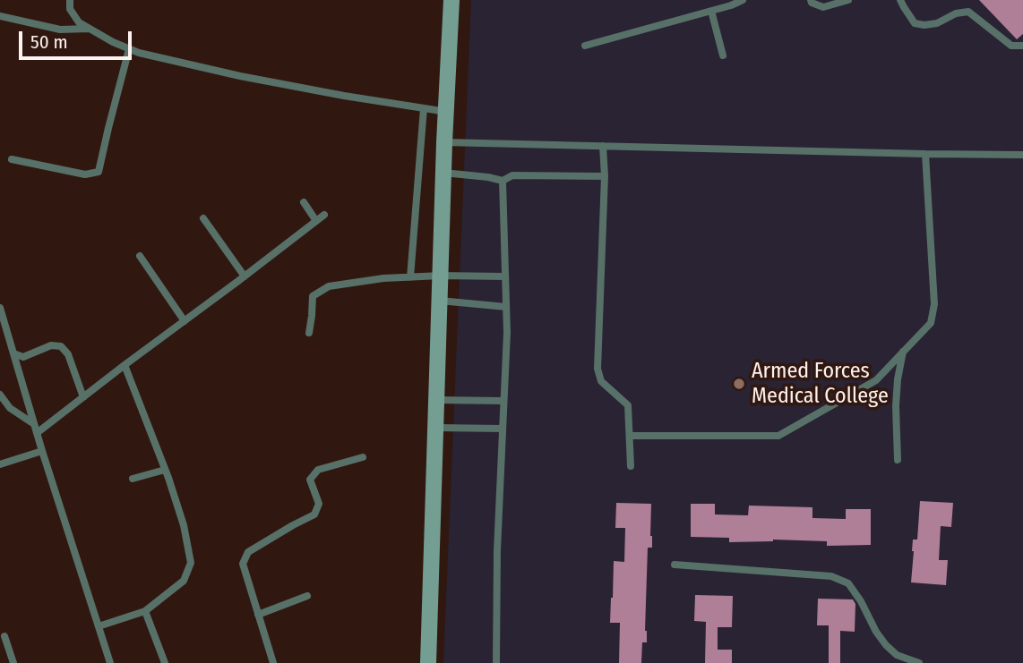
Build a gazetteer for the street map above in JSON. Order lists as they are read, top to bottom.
{
  "places": ["Armed Forces Medical College"],
  "scale_bar": "50 m"
}
